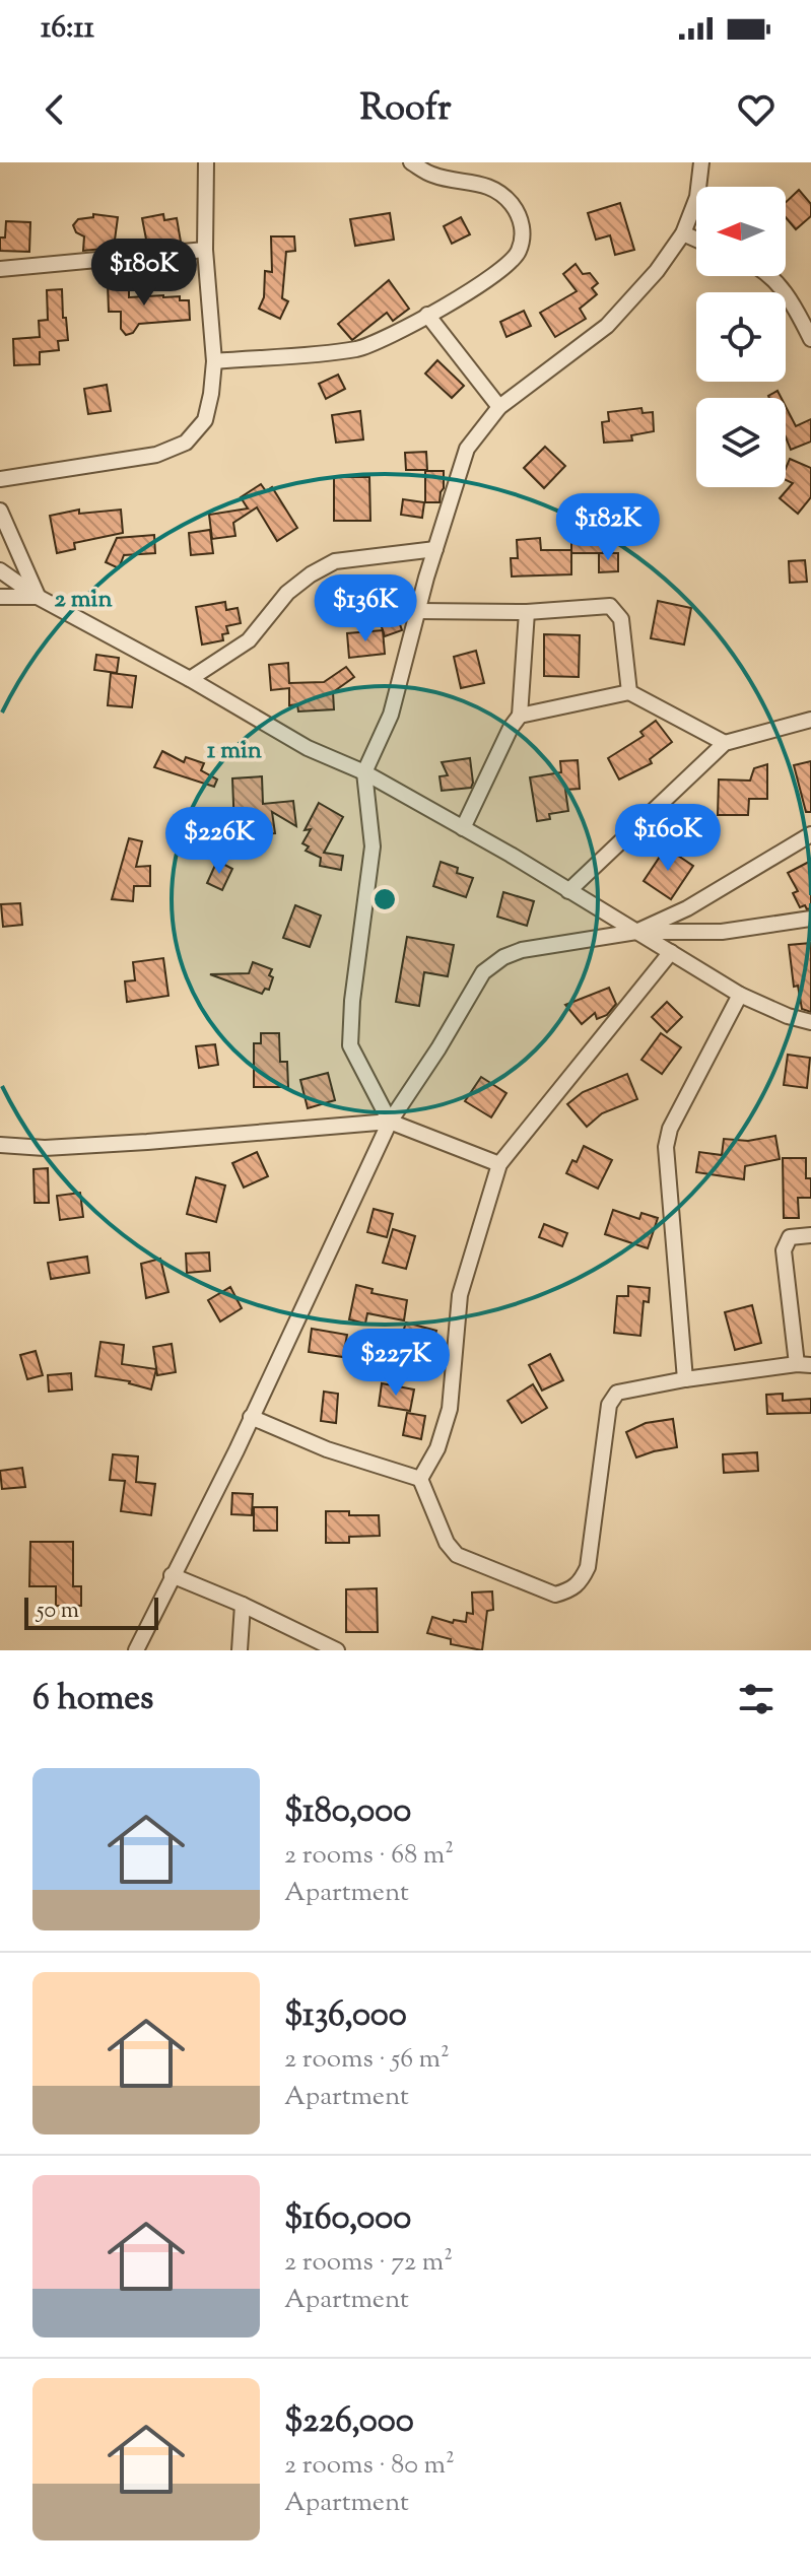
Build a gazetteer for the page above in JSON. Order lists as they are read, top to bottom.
{
  "scale_bar": "50 m",
  "north": "left",
  "page": {
    "status": "16:11",
    "header": "Roofr",
    "price": [
      "$180K",
      "$182K",
      "$136K",
      "$160K",
      "$226K",
      "$227K"
    ],
    "scale": "50 m",
    "heading": "6 homes",
    "list": [
      {
        "name": "$180,000",
        "note": "2 rooms · 68 m² · Apartment"
      },
      {
        "name": "$136,000",
        "note": "2 rooms · 56 m² · Apartment"
      },
      {
        "name": "$160,000",
        "note": "2 rooms · 72 m² · Apartment"
      },
      {
        "name": "$226,000",
        "note": "2 rooms · 80 m² · Apartment"
      }
    ]
  },
  "rings": ["2 min", "1 min"]
}
